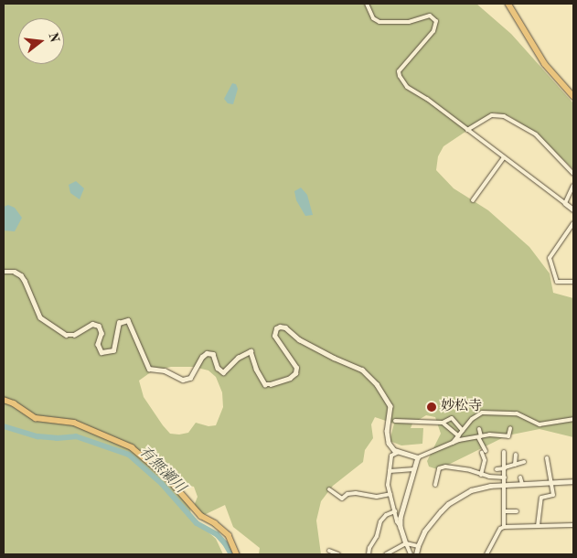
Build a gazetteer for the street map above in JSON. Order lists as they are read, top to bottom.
{
  "water": ["有無瀬川"],
  "places": ["妙松寺"],
  "north": "right"
}
